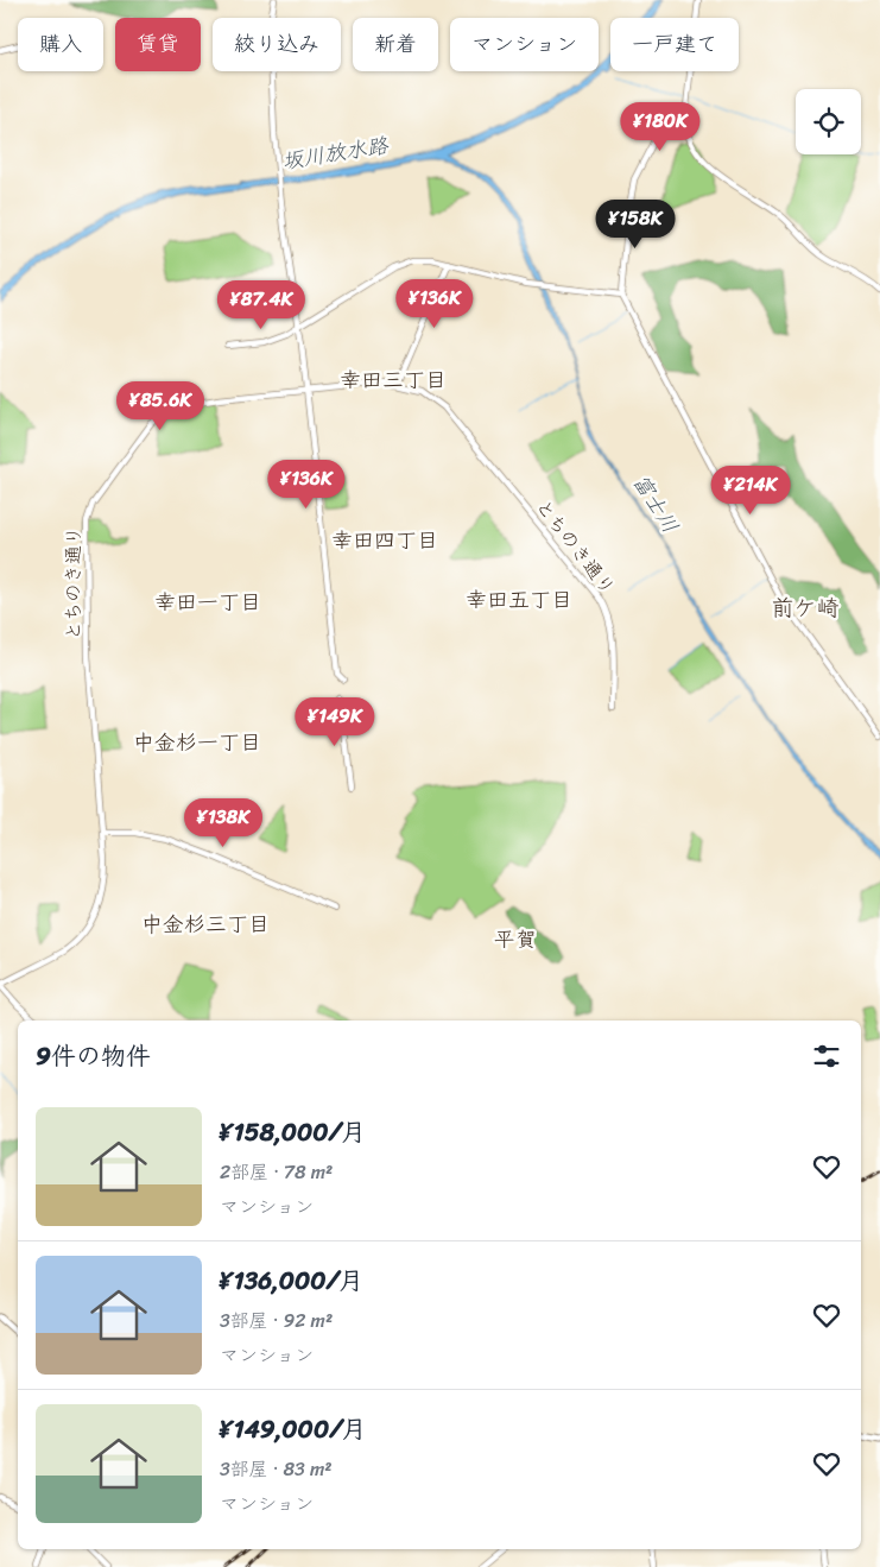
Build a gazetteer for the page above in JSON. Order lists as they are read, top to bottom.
{
  "streets": {
    "street": ["とちのき通り"]
  },
  "districts": [
    "幸田三丁目",
    "幸田四丁目",
    "幸田五丁目",
    "幸田一丁目",
    "前ケ崎",
    "中金杉一丁目",
    "中金杉三丁目",
    "平賀"
  ],
  "water": ["坂川放水路", "富士川"],
  "page": {
    "chip": [
      "購入",
      "賃貸",
      "絞り込み",
      "新着",
      "マンション",
      "一戸建て"
    ],
    "price": [
      "¥180K",
      "¥158K",
      "¥136K",
      "¥87.4K",
      "¥85.6K",
      "¥136K",
      "¥214K",
      "¥149K",
      "¥138K"
    ],
    "heading": "9件の物件",
    "list": [
      {
        "name": "¥158,000/月",
        "note": "2部屋 · 78 m² · マンション"
      },
      {
        "name": "¥136,000/月",
        "note": "3部屋 · 92 m² · マンション"
      },
      {
        "name": "¥149,000/月",
        "note": "3部屋 · 83 m² · マンション"
      }
    ]
  }
}
